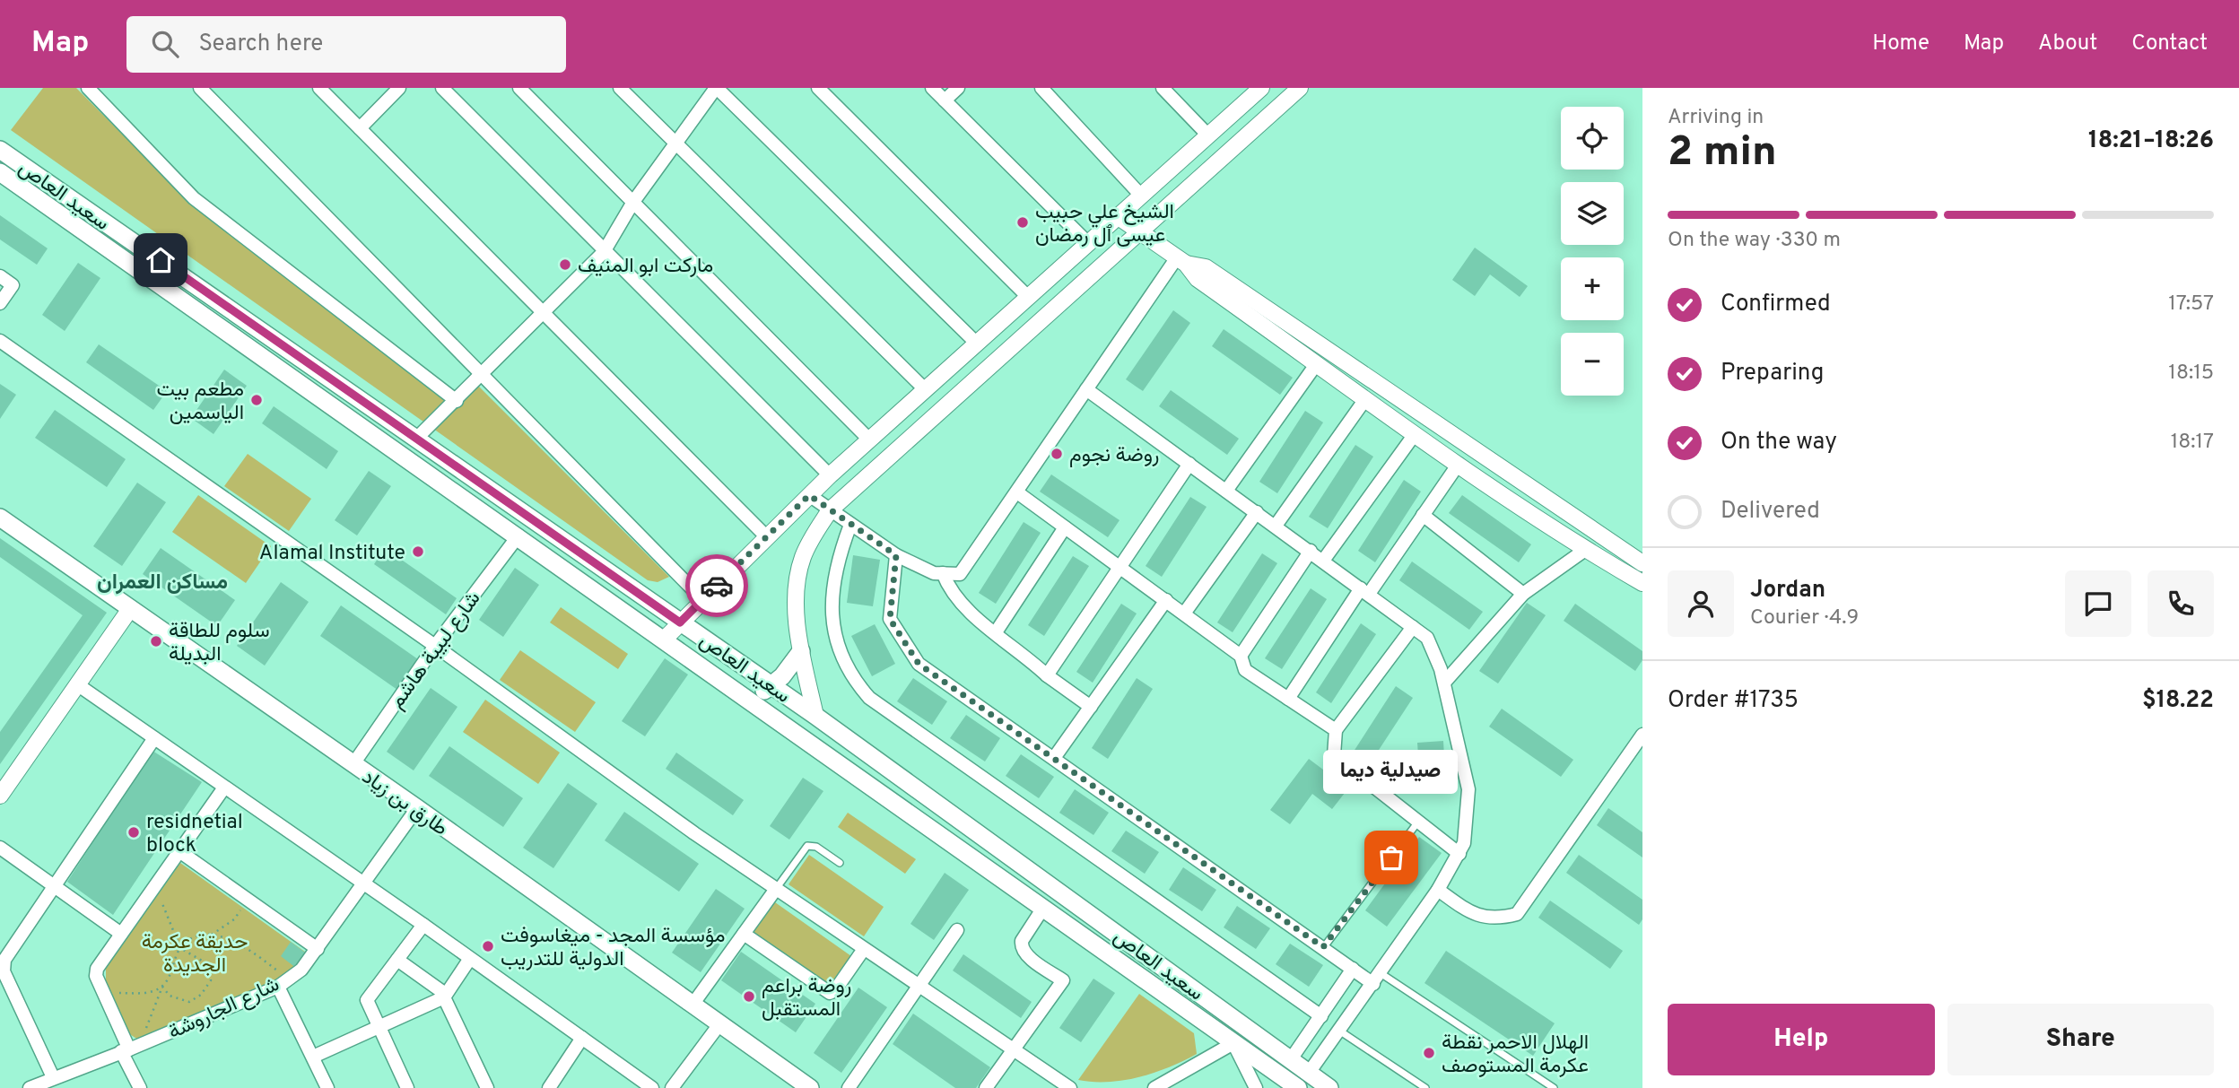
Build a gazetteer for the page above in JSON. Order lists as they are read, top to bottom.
{
  "streets": {
    "main road": ["سعيد العاص", "طارق بن زياد"],
    "street": ["شارع لبيبة هاشم", "شارع الجاروشة"]
  },
  "crossings": [
    ["شارع لبيبة هاشم", "طارق بن زياد"],
    ["طارق بن زياد", "شارع الجاروشة"]
  ],
  "districts": ["مساكن العمران"],
  "parks": ["حديقة عكرمة الجديدة"],
  "places": [
    "الشيخ علي حبيب عيسى ٱل رمضان",
    "ماركت ابو المنيف",
    "مطعم بيت الياسمين",
    "روضة نجوم",
    "Alamal Institute",
    "سلوم للطاقة البديلة",
    "residnetial block",
    "صيدلية ديما",
    "مؤسسة المجد - ميغاسوفت الدولية للتدريب",
    "روضة براعم المستقبل",
    "الهلال الاحمر نقطة عكرمة المستوصف"
  ],
  "page": {
    "header": "Map",
    "search": "Search here",
    "nav": [
      "Home",
      "Map",
      "About",
      "Contact"
    ],
    "heading": ["2 min", "Arriving in", "18:21–18:26"],
    "panel": [
      "Jordan",
      "Courier · 4.9",
      "Order #1735",
      "$18.22"
    ],
    "map_buttons": ["+", "−"],
    "bar": "On the way · 330 m",
    "list": [
      ["Confirmed", "17:57"],
      ["Preparing", "18:15"],
      ["On the way", "18:17"],
      "Delivered"
    ],
    "bubble": "صيدلية ديما",
    "buttons": ["Help", "Share"]
  }
}
